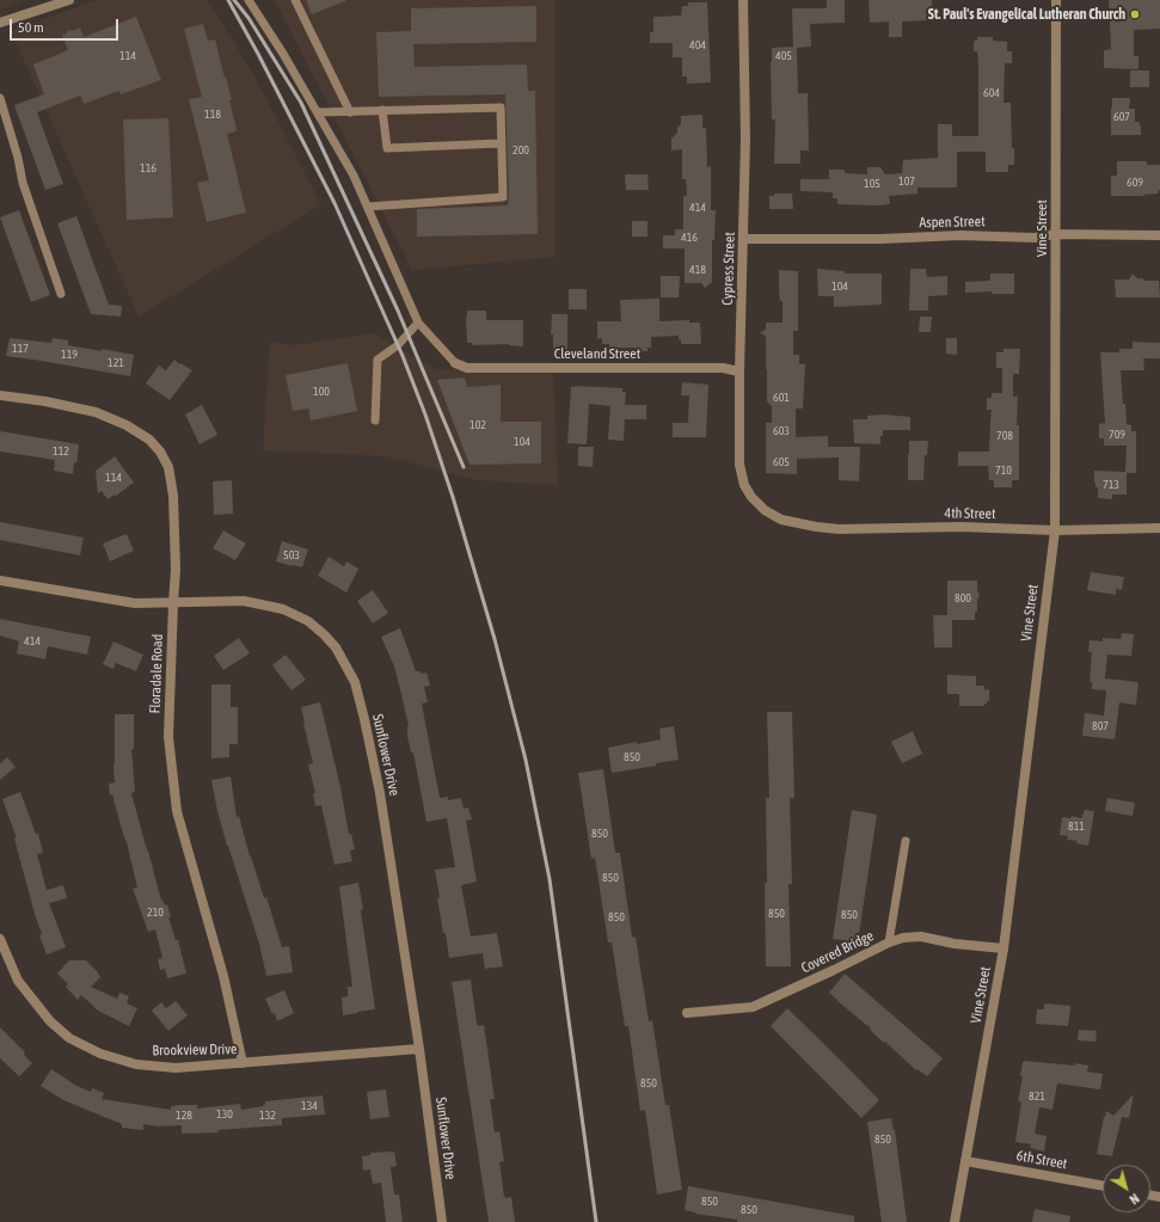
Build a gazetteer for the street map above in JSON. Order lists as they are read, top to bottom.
{
  "streets": {
    "street": [
      "Aspen Street",
      "Vine Street",
      "Cypress Street",
      "Cleveland Street",
      "4th Street",
      "Floradale Road",
      "Sunflower Drive",
      "Covered Bridge",
      "Brookview Drive",
      "6th Street"
    ]
  },
  "crossings": [
    ["Aspen Street", "Vine Street"],
    ["Aspen Street", "Cypress Street"],
    ["Vine Street", "4th Street"],
    ["Vine Street", "Covered Bridge"],
    ["Vine Street", "6th Street"],
    ["Cypress Street", "Cleveland Street"],
    ["Cypress Street", "4th Street"],
    ["Floradale Road", "Sunflower Drive"],
    ["Floradale Road", "Brookview Drive"],
    ["Sunflower Drive", "Brookview Drive"]
  ],
  "places": ["St. Paul's Evangelical Lutheran Church"],
  "house_numbers": [
    "404",
    "114",
    "405",
    "604",
    "118",
    "607",
    "200",
    "116",
    "107",
    "609",
    "105",
    "414",
    "416",
    "418",
    "104",
    "117",
    "119",
    "121",
    "100",
    "601",
    "102",
    "603",
    "709",
    "708",
    "104",
    "112",
    "605",
    "710",
    "114",
    "713",
    "503",
    "800",
    "414",
    "807",
    "850",
    "811",
    "850",
    "850",
    "210",
    "850",
    "850",
    "850",
    "850",
    "821",
    "134",
    "130",
    "128",
    "132",
    "850",
    "850",
    "850"
  ],
  "scale_bar": "50 m",
  "north": "bottom right"
}
